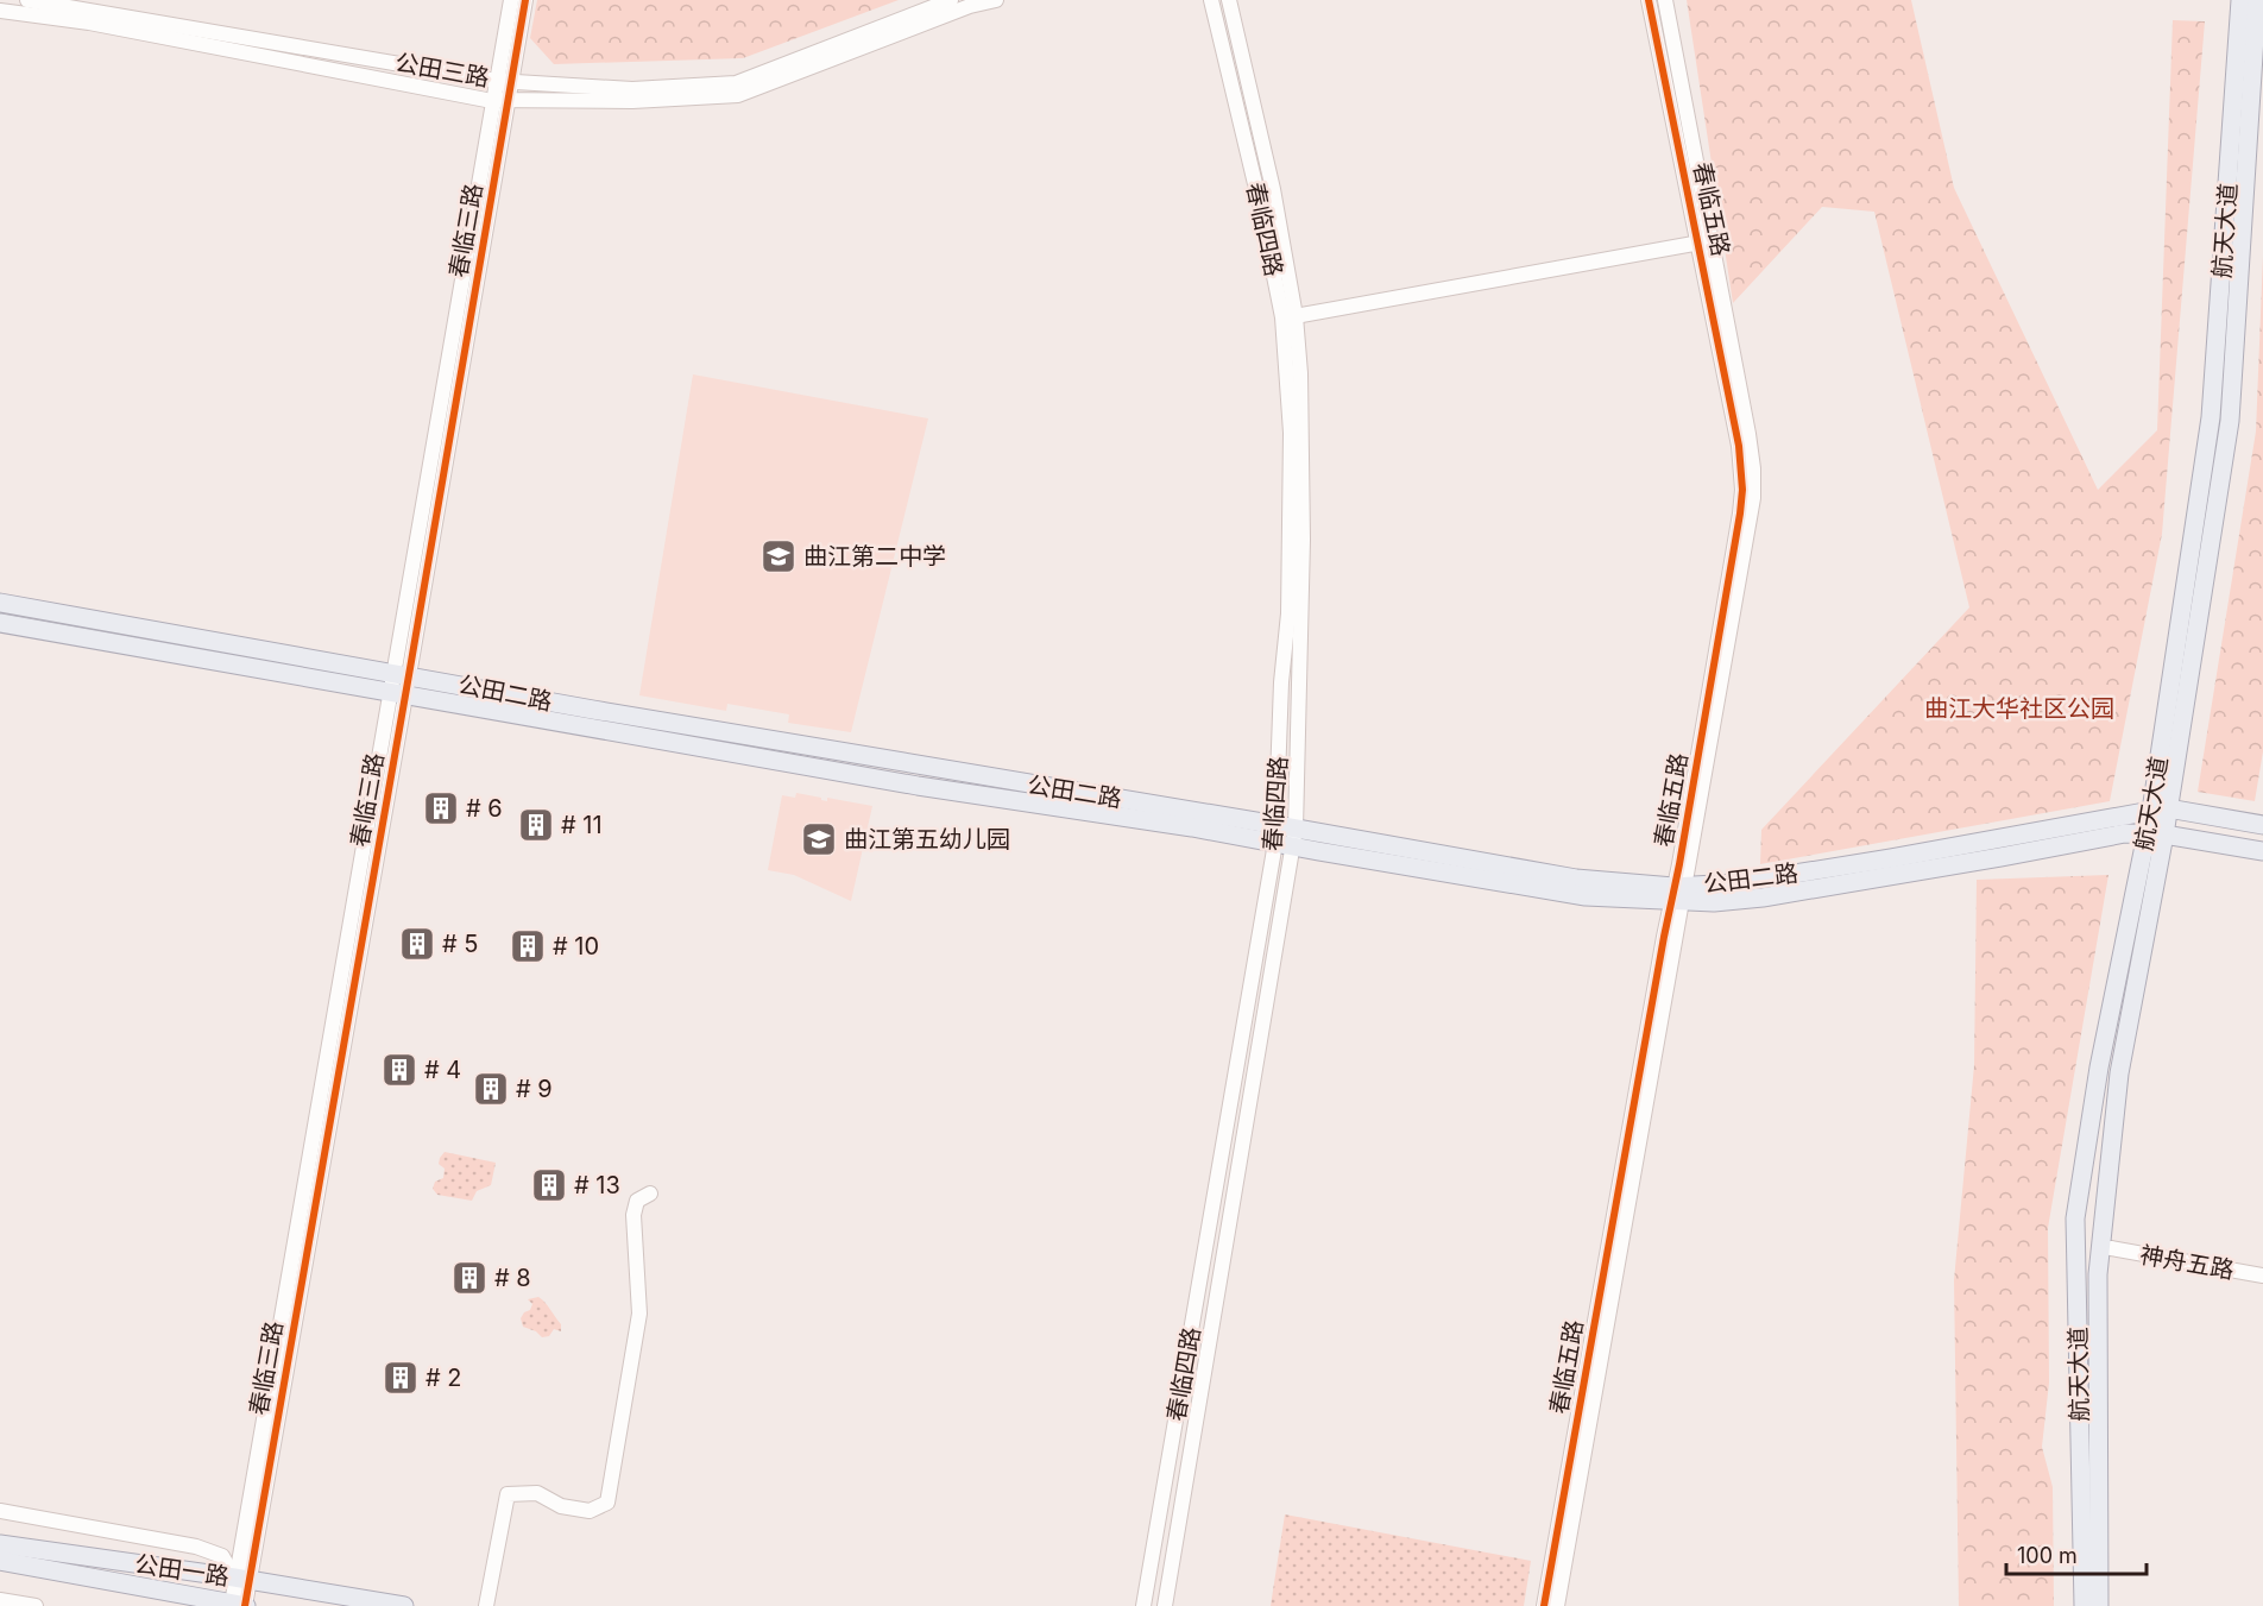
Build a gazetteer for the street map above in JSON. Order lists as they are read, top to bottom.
{
  "streets": {
    "main road": ["航天大道", "公田二路", "公田一路"],
    "street": [
      "公田三路",
      "春临五路",
      "春临四路",
      "春临三路",
      "神舟五路"
    ]
  },
  "crossings": [
    ["公田三路", "春临三路"],
    ["春临五路", "公田二路"],
    ["春临四路", "公田二路"],
    ["春临三路", "公田二路"],
    ["春临三路", "公田一路"],
    ["航天大道", "公田二路"]
  ],
  "parks": ["曲江大华社区公园"],
  "places": {
    "school or university": ["曲江第二中学", "曲江第五幼儿园"],
    "building": [
      "# 6",
      "# 11",
      "# 5",
      "# 10",
      "# 4",
      "# 9",
      "# 13",
      "# 8",
      "# 2"
    ]
  },
  "scale_bar": "100 m"
}
